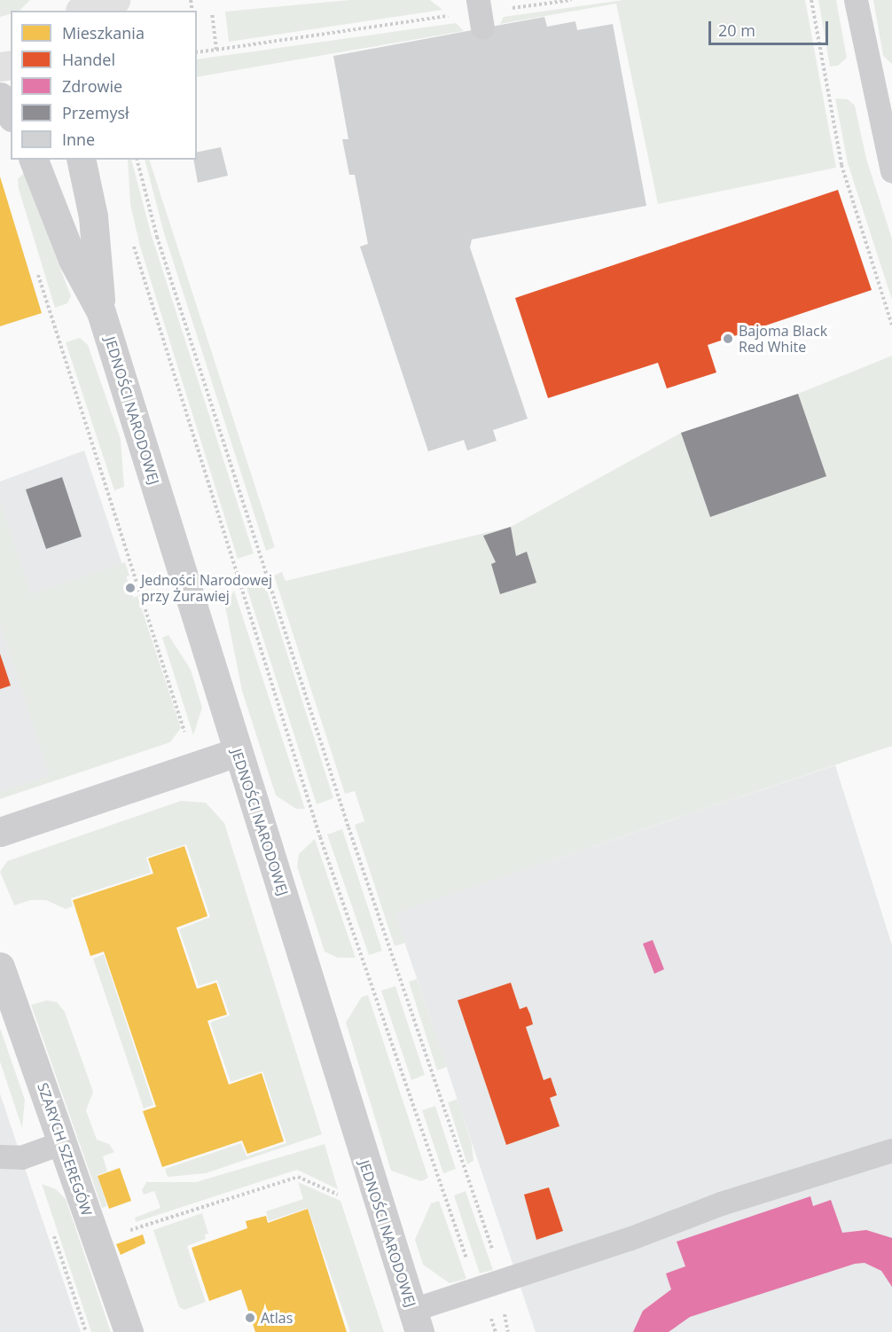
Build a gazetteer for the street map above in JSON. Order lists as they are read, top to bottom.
{
  "streets": {
    "street": ["JEDNOŚCI NARODOWEJ", "SZARYCH SZEREGÓW"]
  },
  "places": ["Bajoma Black Red White", "Jedności Narodowej przy Żurawiej", "Atlas"],
  "legend": [
    "Mieszkania",
    "Handel",
    "Zdrowie",
    "Przemysł",
    "Inne"
  ],
  "scale_bar": "20 m"
}
